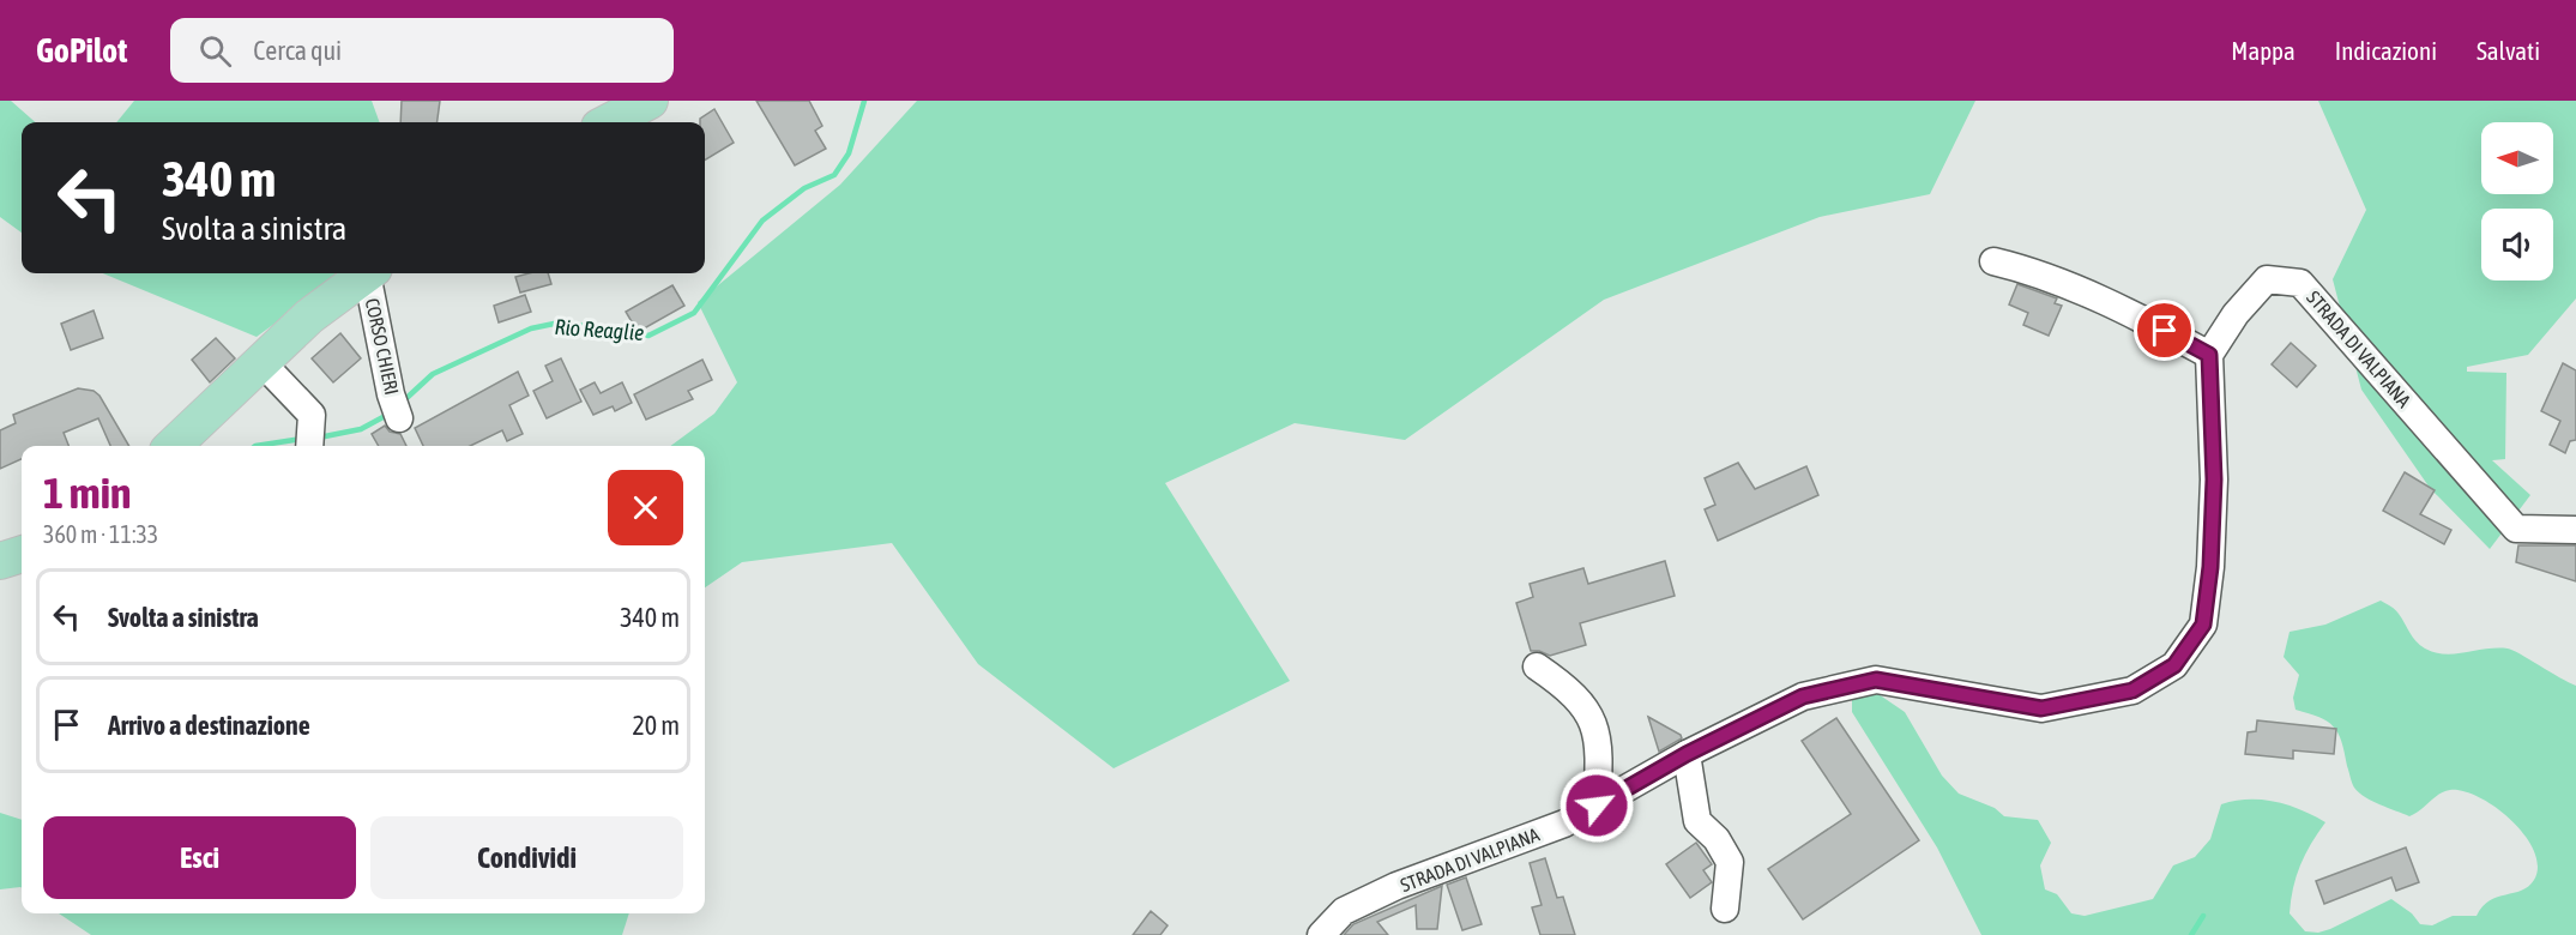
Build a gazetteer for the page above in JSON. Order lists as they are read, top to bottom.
{
  "streets": {
    "main road": ["CORSO CHIERI"],
    "street": ["STRADA DI VALPIANA"]
  },
  "water": ["Rio Reaglie"],
  "north": "left",
  "page": {
    "header": "GoPilot",
    "search": "Cerca qui",
    "nav": ["Mappa", "Indicazioni", "Salvati"],
    "turn": ["340 m", "Svolta a sinistra"],
    "heading": ["1 min", "360 m · 11:33"],
    "list": [
      {
        "name": "Svolta a sinistra",
        "value": "340 m"
      },
      {
        "name": "Arrivo a destinazione",
        "value": "20 m"
      }
    ],
    "buttons": ["Esci", "Condividi"]
  }
}
